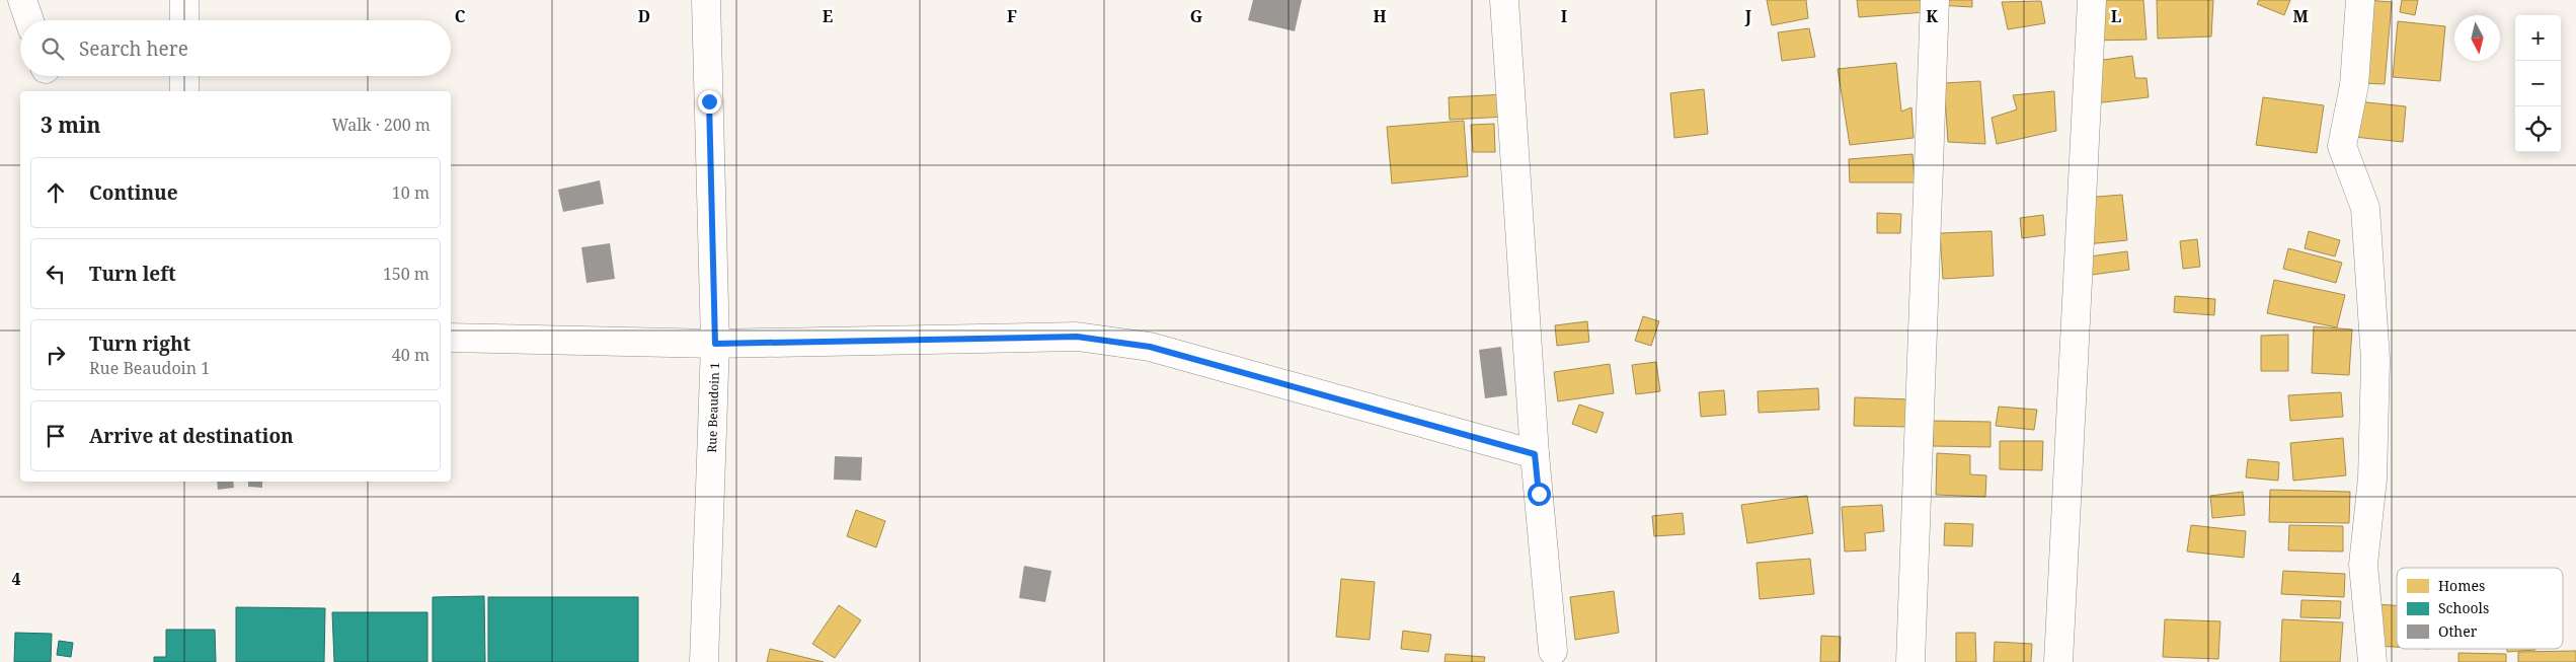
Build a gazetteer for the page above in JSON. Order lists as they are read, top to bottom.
{
  "streets": {
    "street": ["Rue Beaudoin 1"]
  },
  "legend": ["Homes", "Schools", "Other"],
  "north": "bottom",
  "page": {
    "map_buttons": ["+", "−"],
    "search": "Search here",
    "heading": ["3 min", "Walk · 200 m"],
    "list": [
      ["Continue", "10 m"],
      ["Turn left", "150 m"],
      ["Turn right", "Rue Beaudoin 1", "40 m"],
      "Arrive at destination"
    ]
  },
  "grid": {
    "columns": [
      "C",
      "D",
      "E",
      "F",
      "G",
      "H",
      "I",
      "J",
      "K",
      "L",
      "M"
    ],
    "rows": ["4"]
  }
}
